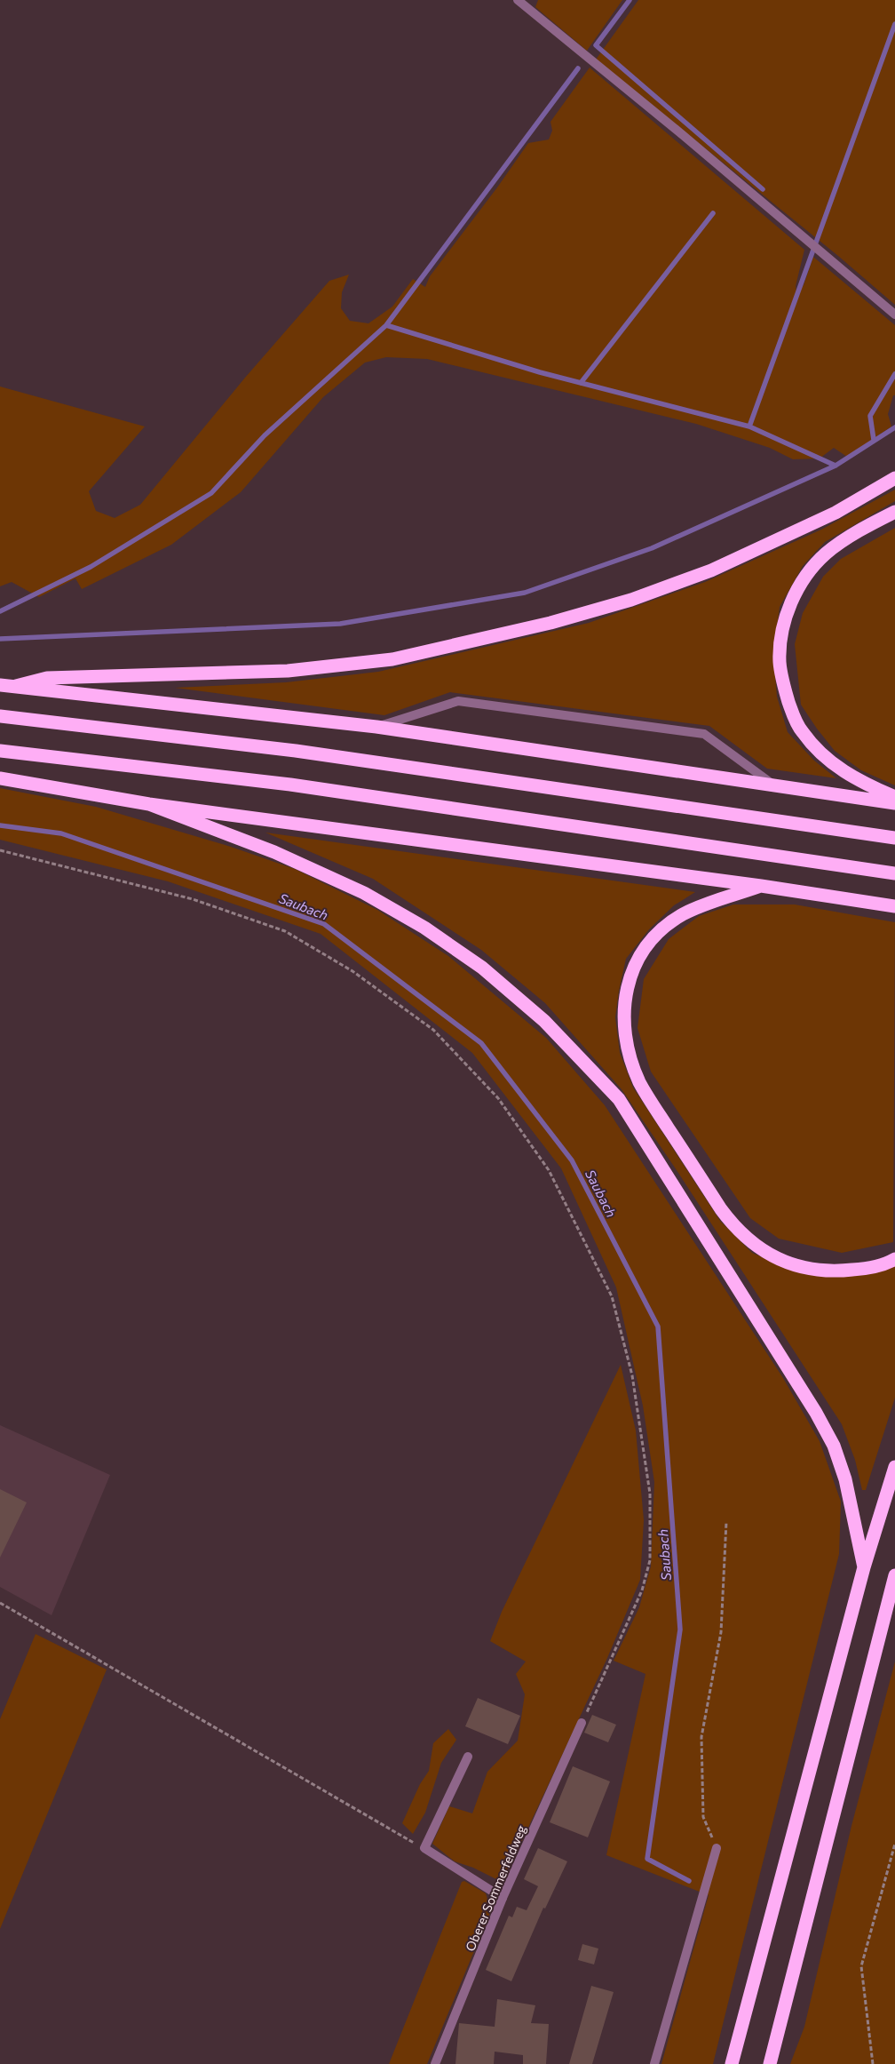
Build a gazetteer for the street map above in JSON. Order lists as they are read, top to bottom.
{
  "streets": {
    "street": ["Oberer Sommerfeldweg"]
  },
  "water": ["Saubach"]
}
